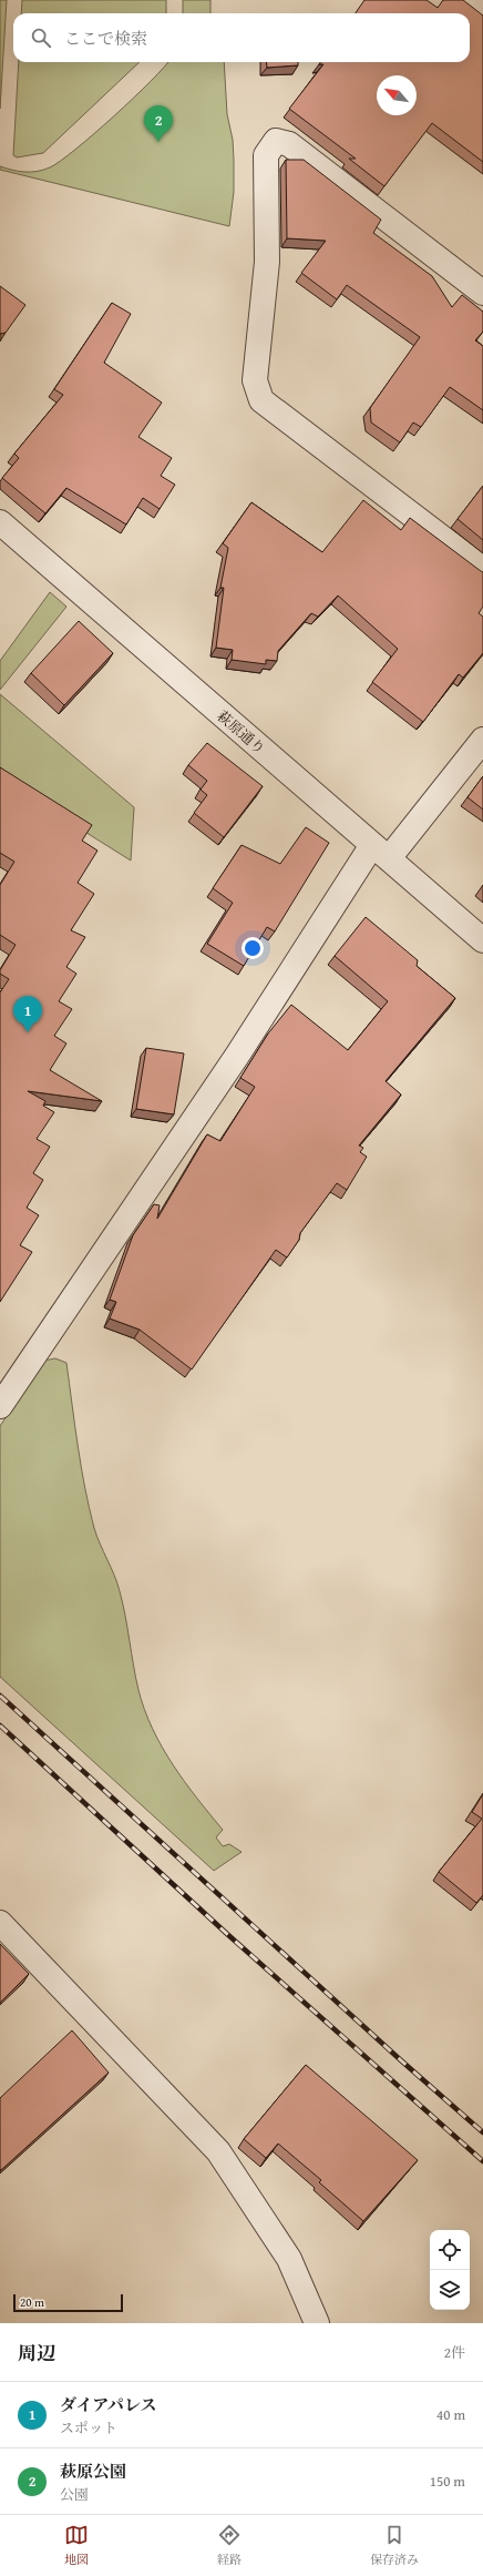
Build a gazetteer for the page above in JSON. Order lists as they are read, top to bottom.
{
  "streets": {
    "street": ["萩原通り"]
  },
  "scale_bar": "20 m",
  "north": "top left",
  "page": {
    "search": "ここで検索",
    "pins": ["2", "1"],
    "scale": "20 m",
    "heading": ["周辺", "2件"],
    "list": [
      {
        "mark": "1",
        "name": "ダイアパレス",
        "note": "スポット",
        "value": "40 m"
      },
      {
        "mark": "2",
        "name": "萩原公園",
        "note": "公園",
        "value": "150 m"
      }
    ],
    "nav": ["地図", "経路", "保存済み"]
  }
}
